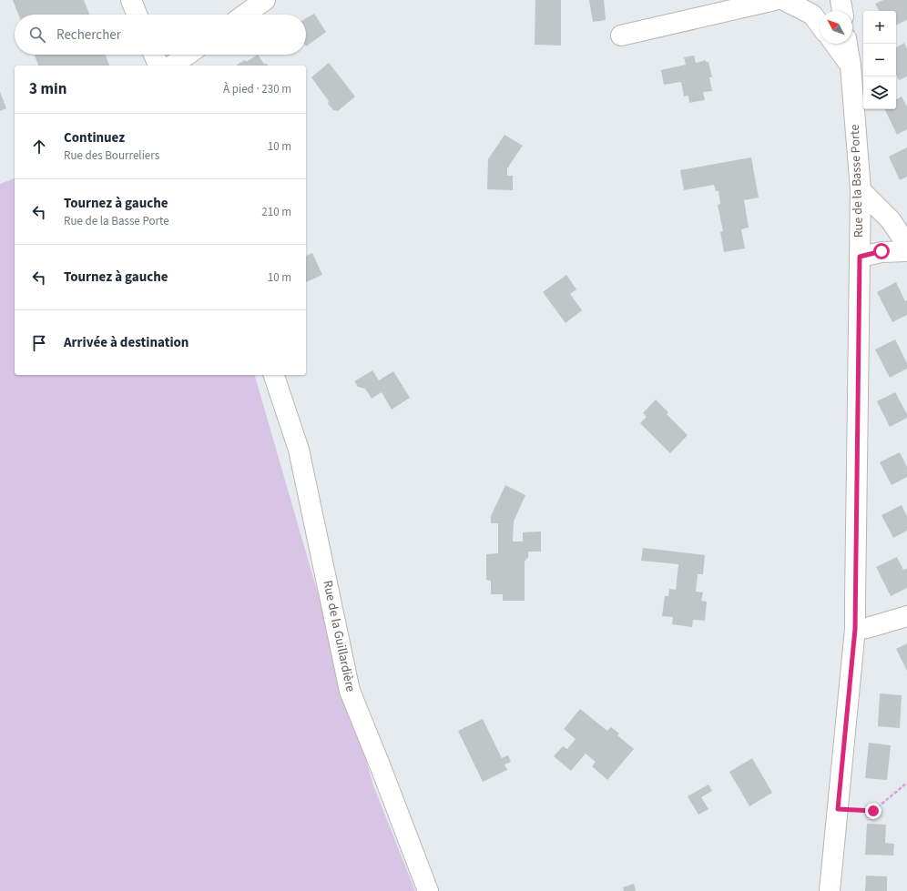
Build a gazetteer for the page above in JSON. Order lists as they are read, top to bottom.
{
  "streets": {
    "street": ["Rue de la Basse Porte", "Rue de la Guillardière"]
  },
  "north": "top left",
  "page": {
    "map_buttons": ["+", "−"],
    "search": "Rechercher",
    "heading": ["3 min", "À pied · 230 m"],
    "list": [
      ["Continuez", "Rue des Bourreliers", "10 m"],
      ["Tournez à gauche", "Rue de la Basse Porte", "210 m"],
      ["Tournez à gauche", "10 m"],
      "Arrivée à destination"
    ]
  }
}
